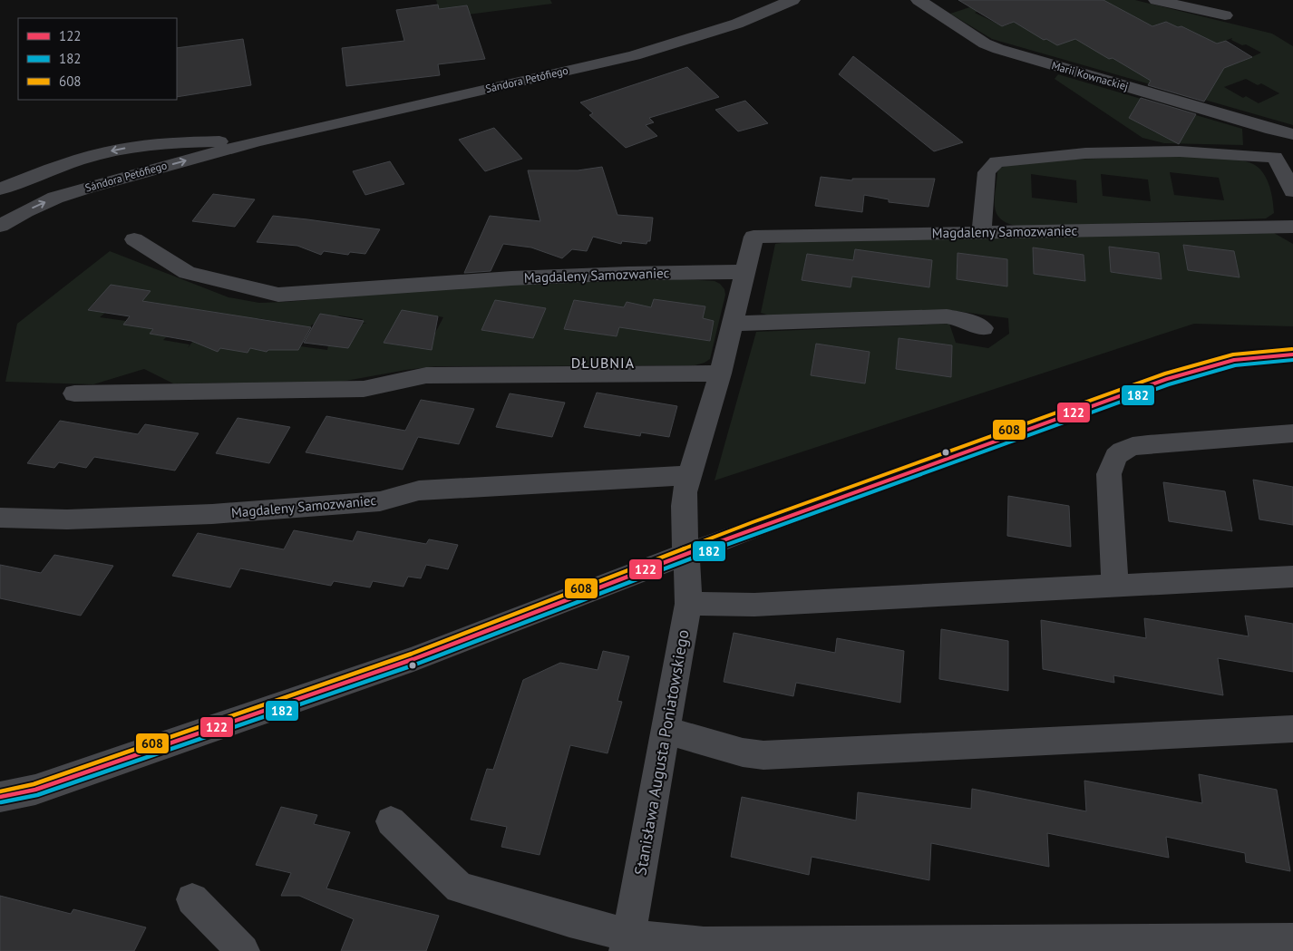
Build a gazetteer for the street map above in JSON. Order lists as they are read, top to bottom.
{
  "streets": {
    "street": [
      "Marii Kownackiej",
      "Sándora Petőfiego",
      "Magdaleny Samozwaniec",
      "Stanisława Augusta Poniatowskiego"
    ]
  },
  "crossings": [
    ["Magdaleny Samozwaniec", "Stanisława Augusta Poniatowskiego"]
  ],
  "districts": ["DŁUBNIA"],
  "lines": ["transit line 608", "transit line 122", "transit line 182"],
  "legend": ["122", "182", "608"]
}
